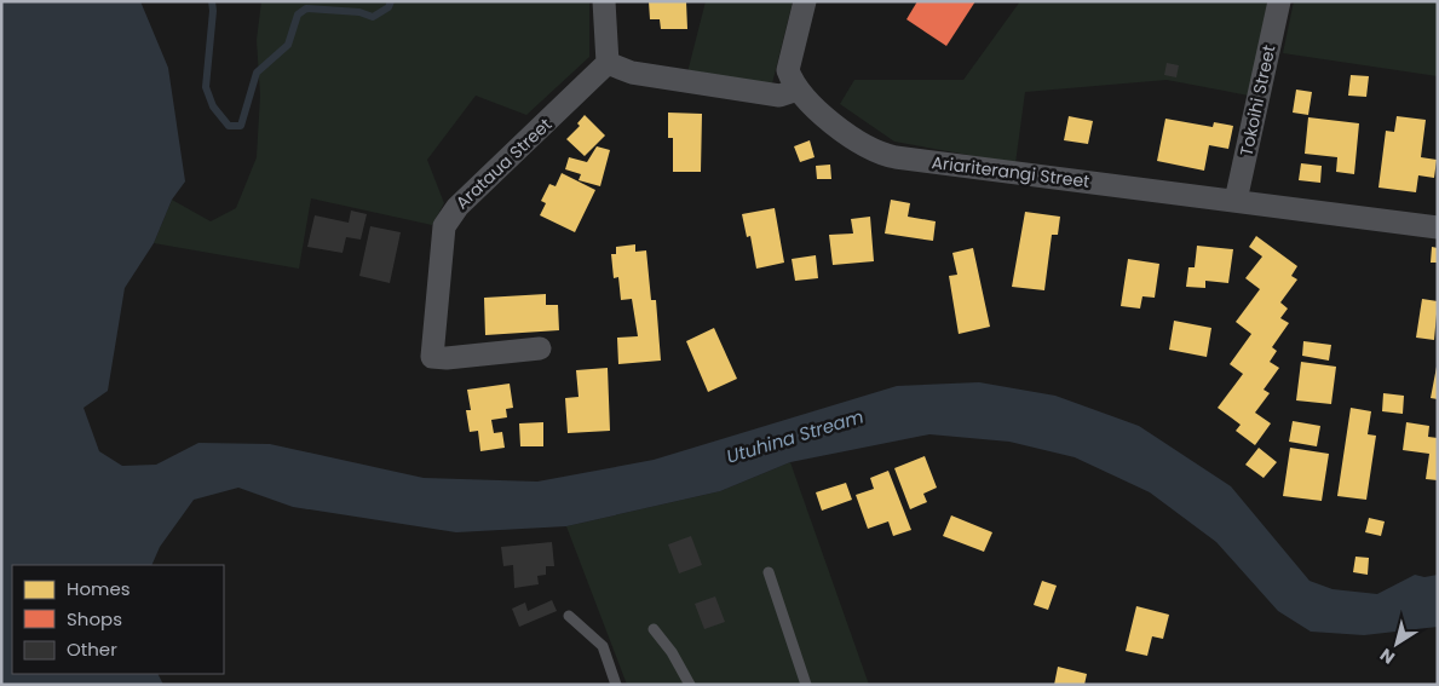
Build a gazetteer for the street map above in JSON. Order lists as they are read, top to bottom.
{
  "streets": {
    "street": ["Tokoihi Street", "Arataua Street", "Ariariterangi Street"]
  },
  "crossings": [
    ["Tokoihi Street", "Ariariterangi Street"]
  ],
  "water": ["Utuhina Stream"],
  "legend": ["Homes", "Shops", "Other"],
  "north": "bottom left"
}
